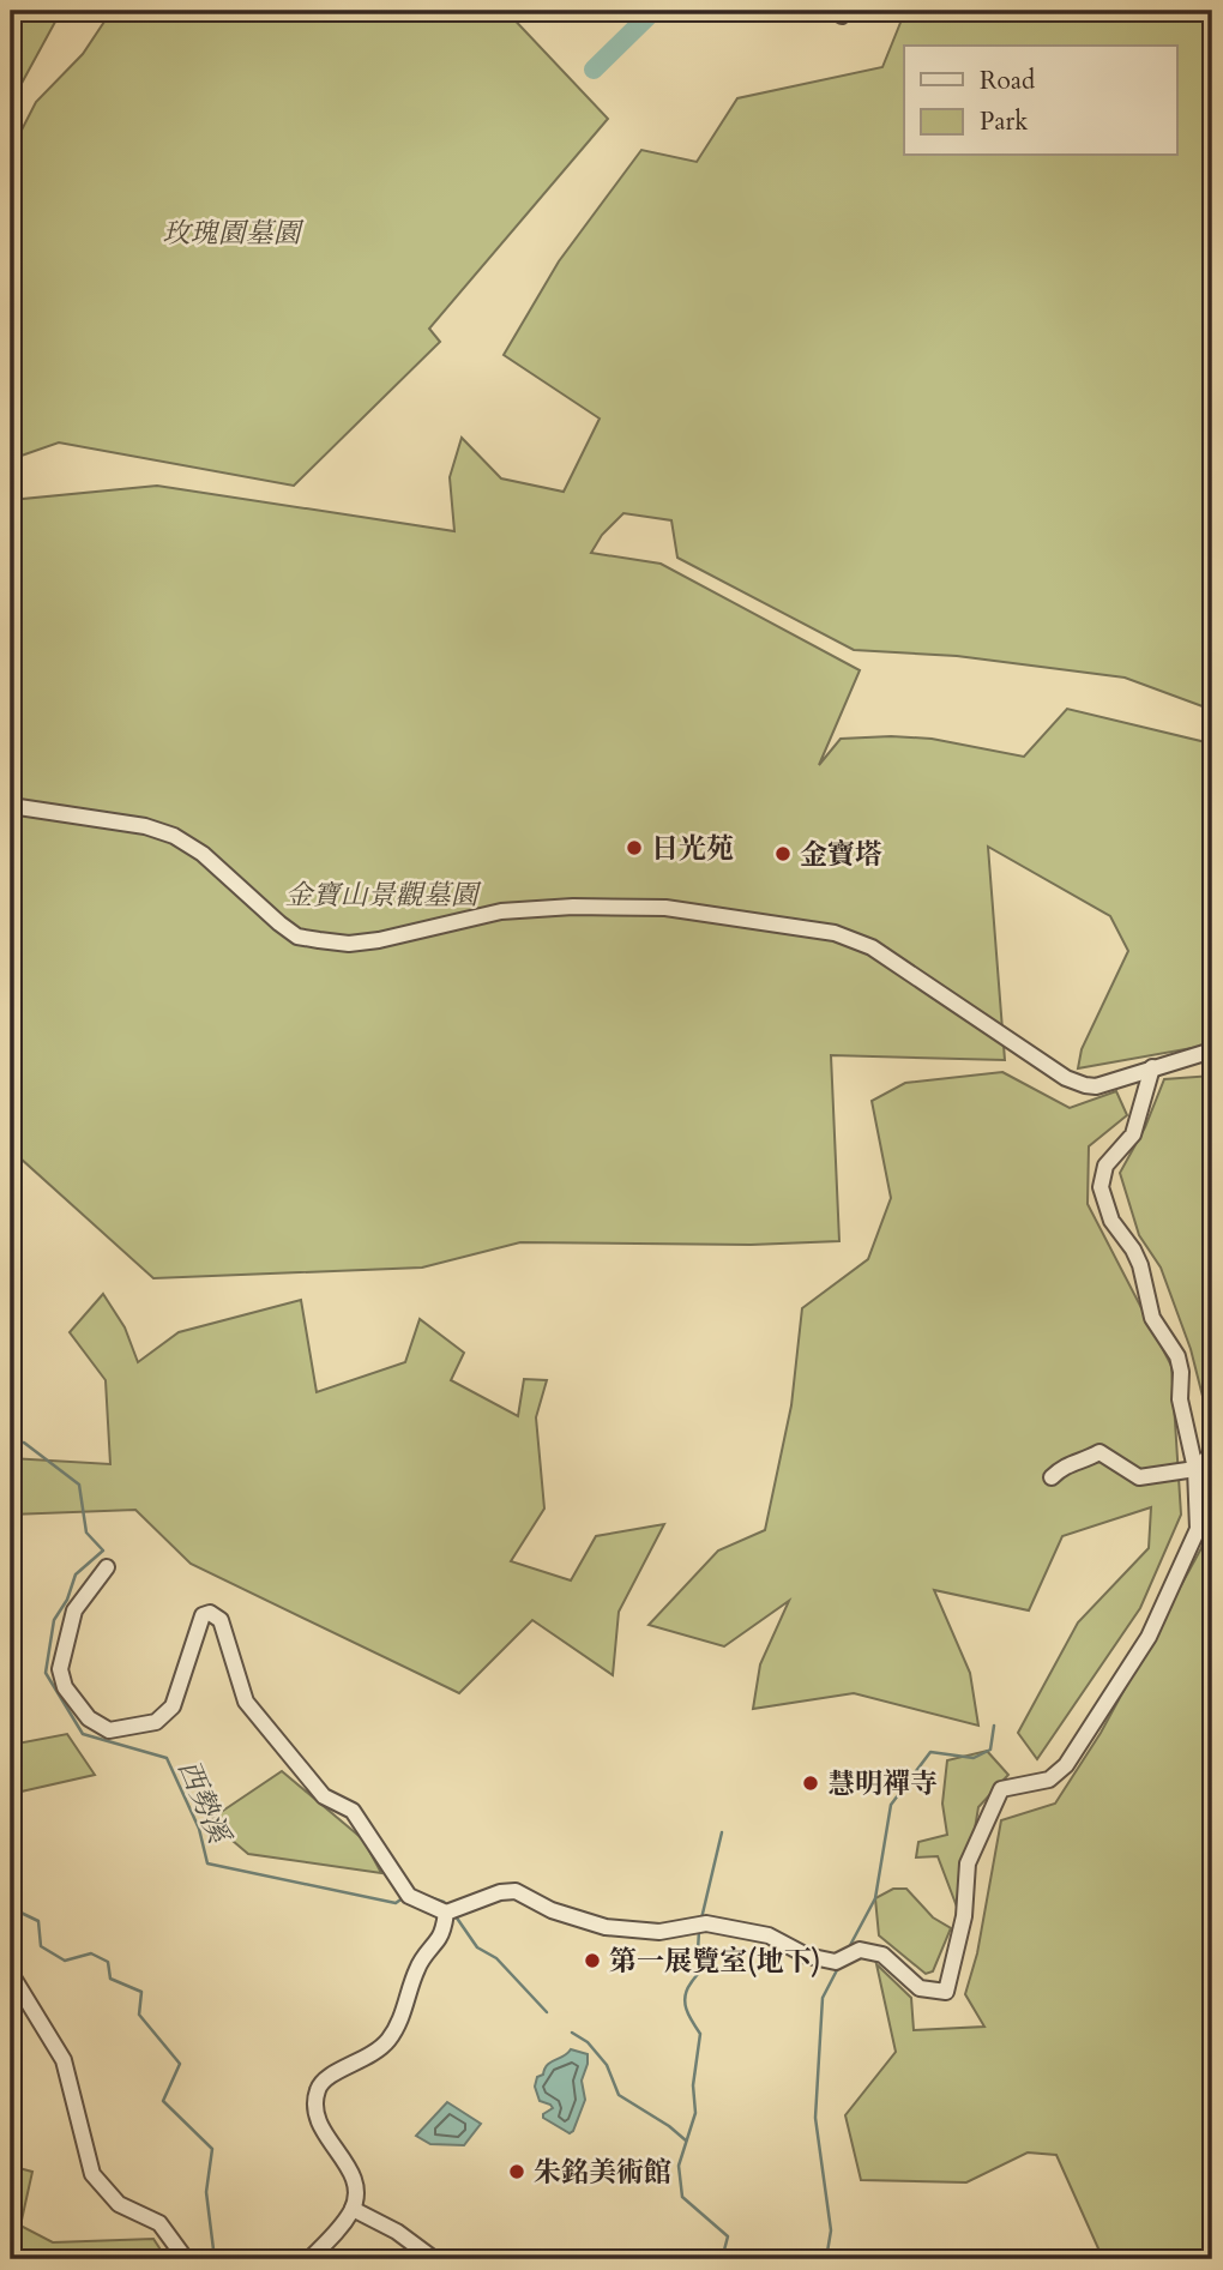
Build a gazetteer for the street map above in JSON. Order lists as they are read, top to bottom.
{
  "water": ["西勢溪"],
  "parks": ["玫瑰園墓園", "金寶山景觀墓園"],
  "places": [
    "日光苑",
    "金寶塔",
    "慧明禪寺",
    "第一展覽室(地下)",
    "朱銘美術館"
  ],
  "legend": ["Road", "Park"]
}
